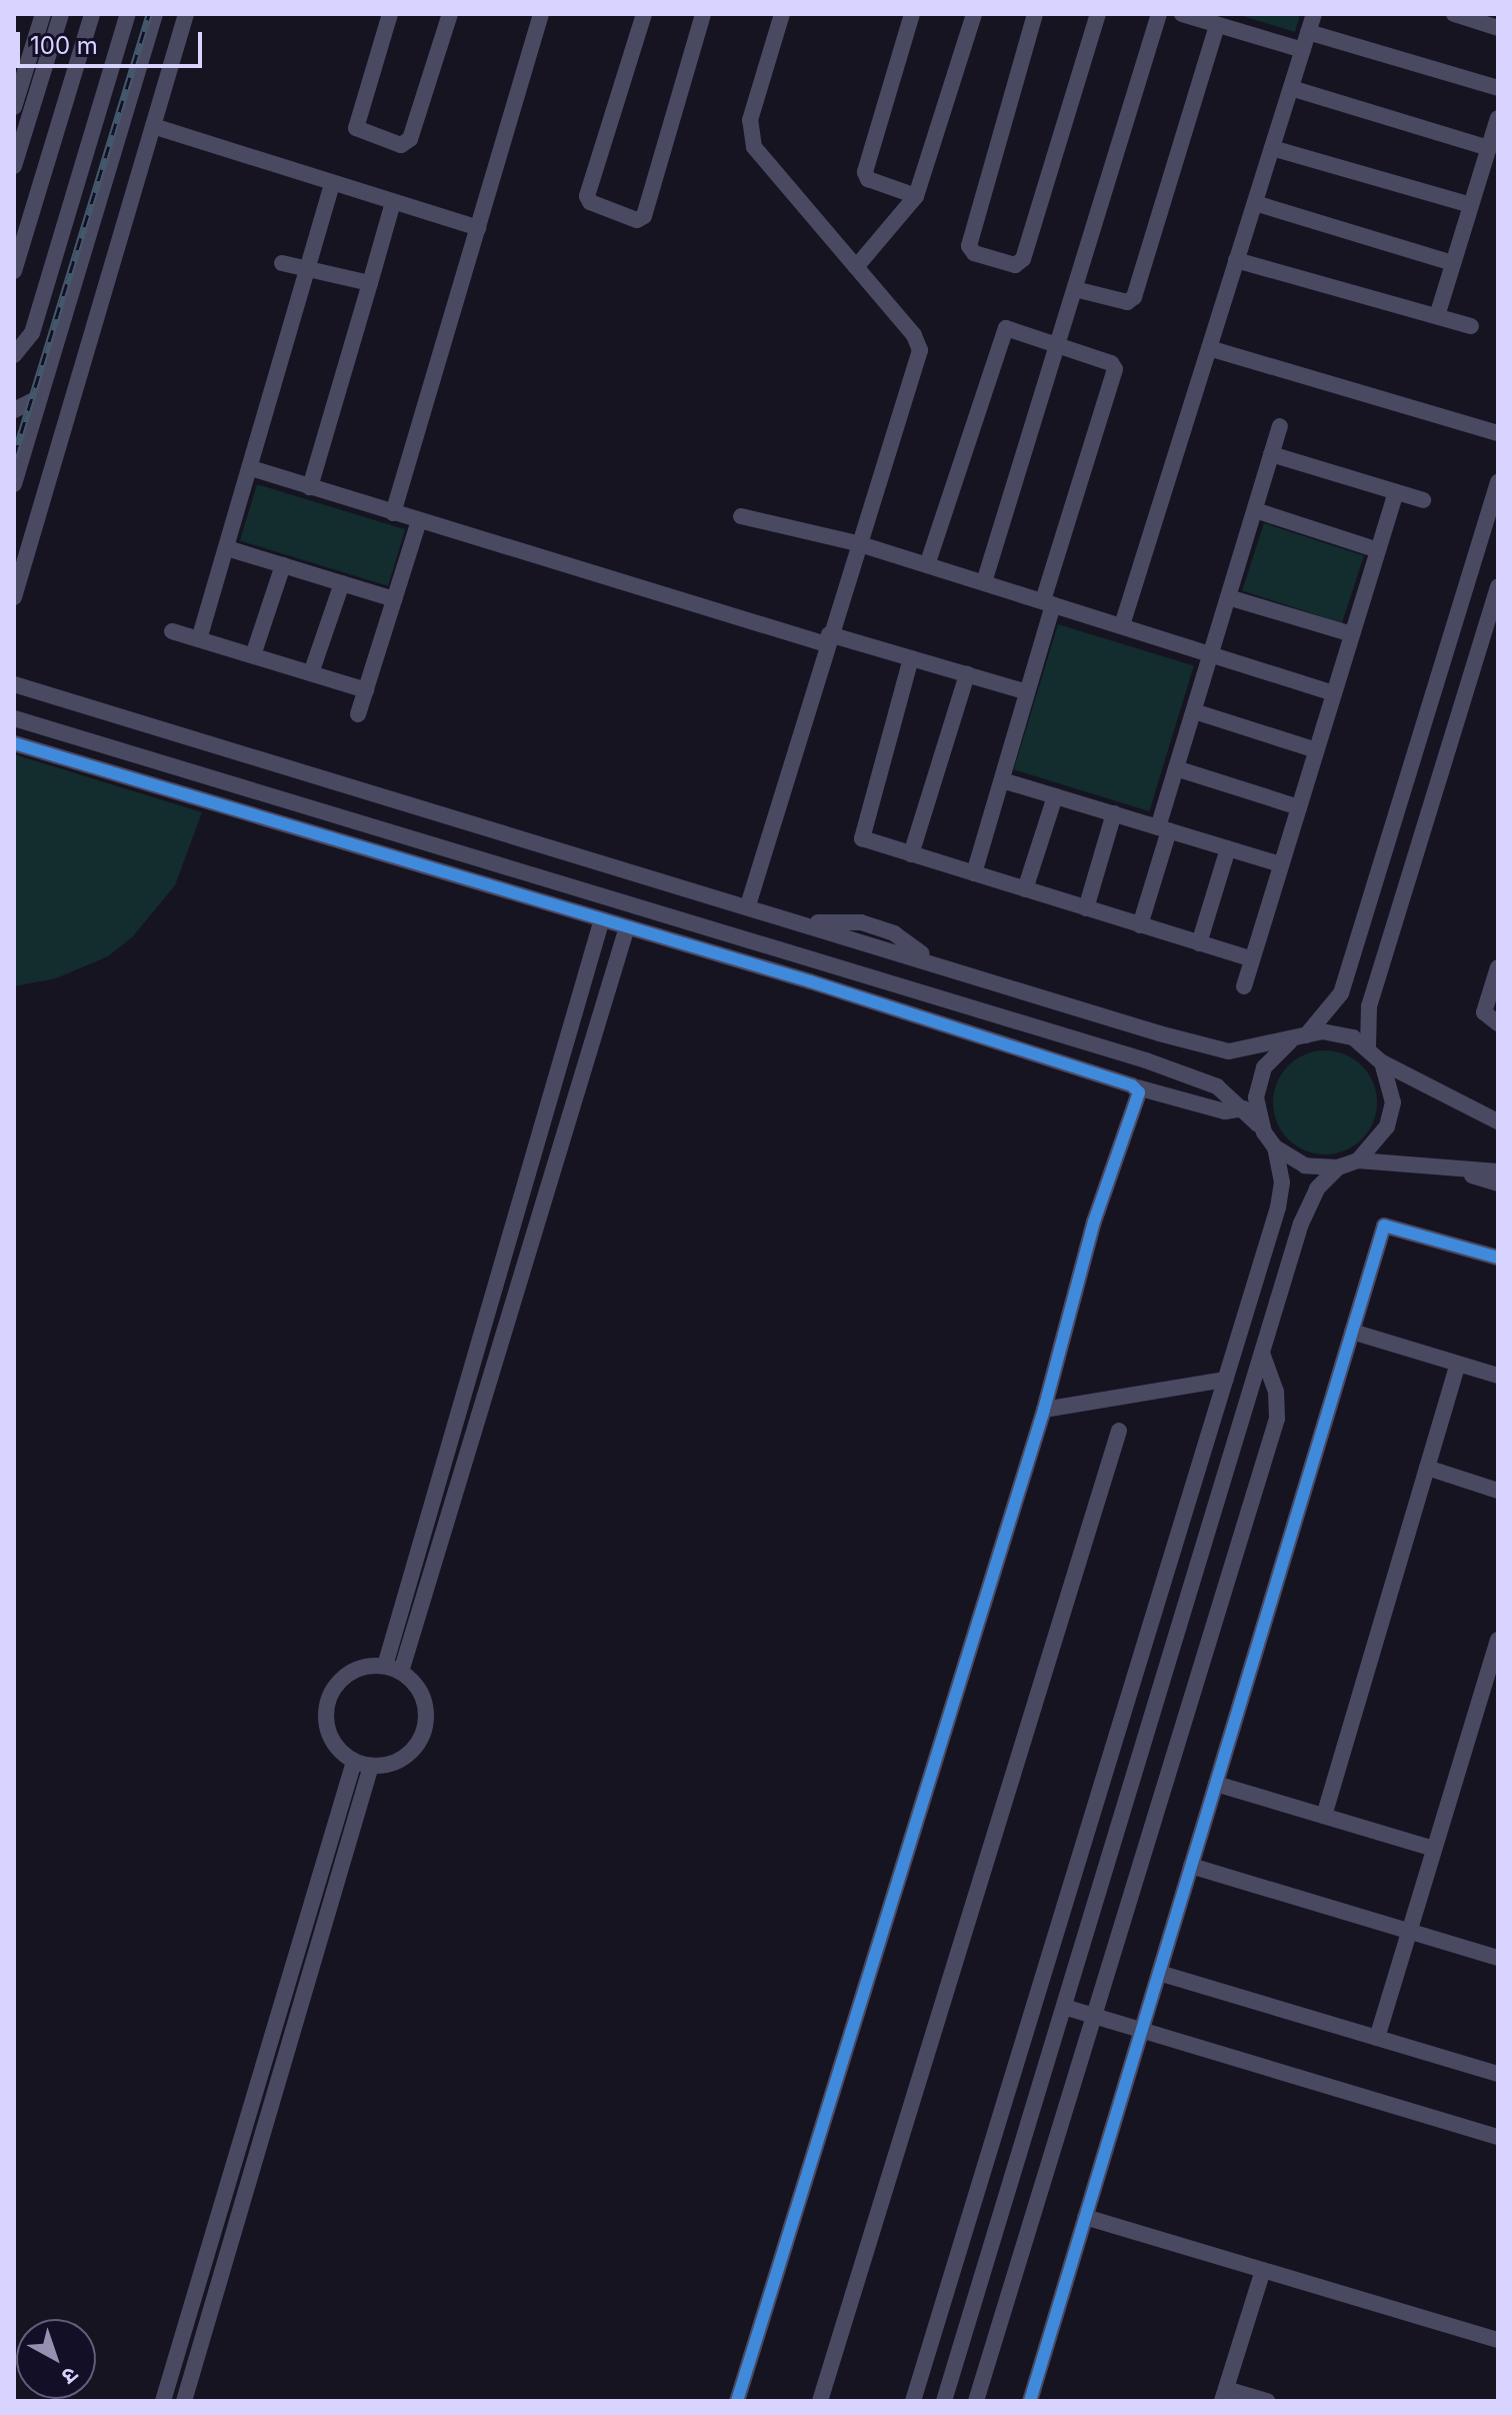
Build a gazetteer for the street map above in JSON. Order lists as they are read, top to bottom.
{
  "scale_bar": "100 m",
  "north": "bottom right"
}
